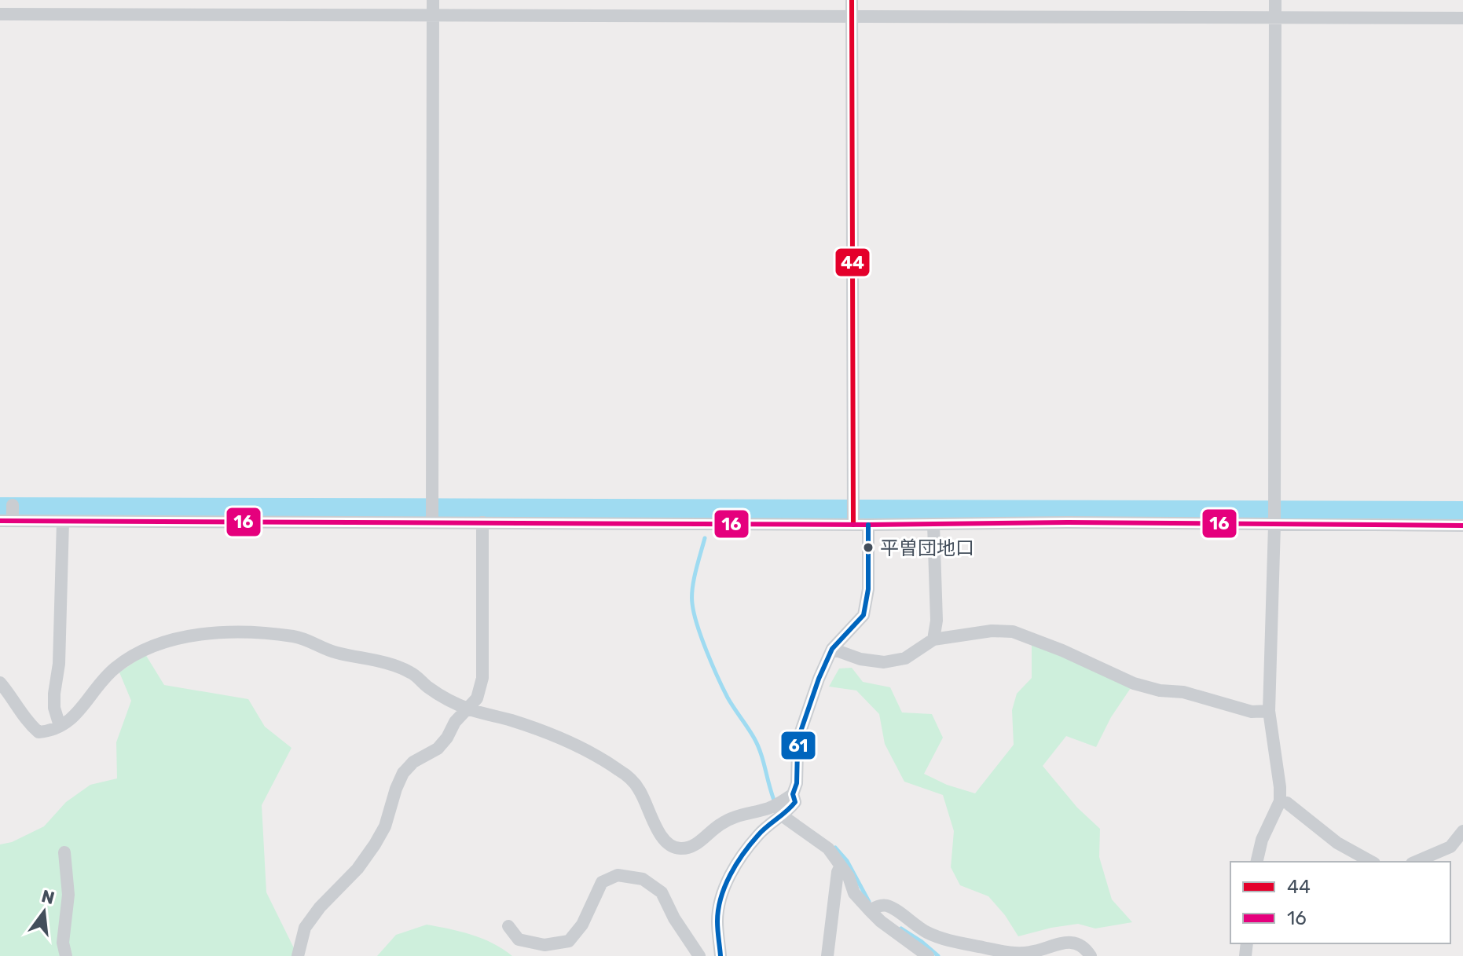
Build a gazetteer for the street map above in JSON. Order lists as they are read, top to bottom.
{
  "places": ["平曽団地口"],
  "lines": ["transit line 44", "transit line 16", "transit line 61"],
  "legend": ["44", "16"],
  "north": "top"
}
